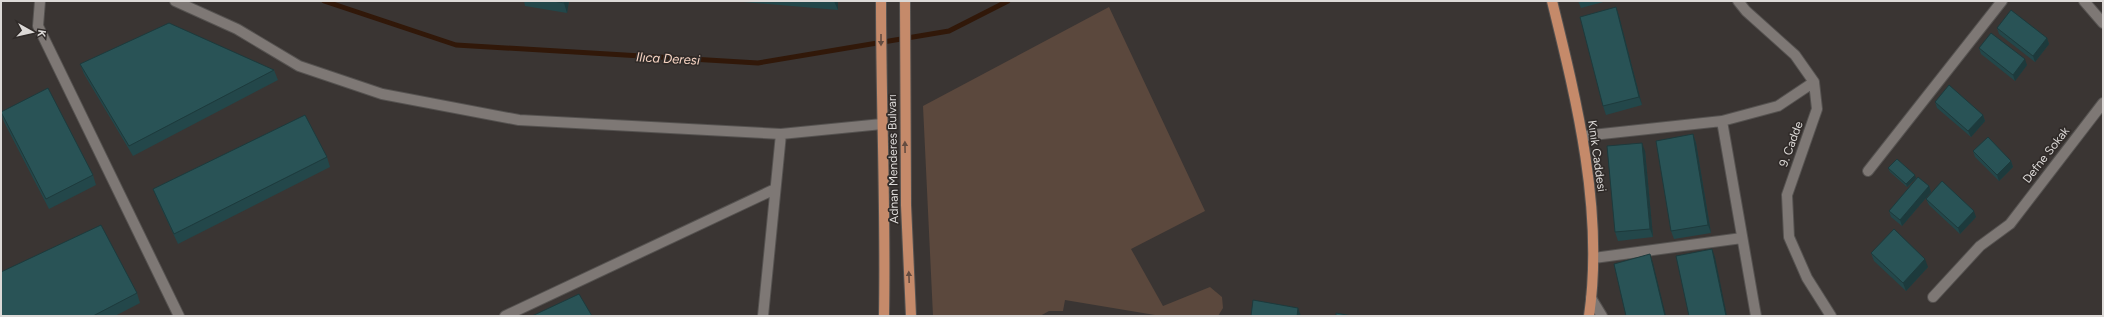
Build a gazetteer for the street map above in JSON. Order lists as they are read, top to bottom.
{
  "streets": {
    "main road": ["Kınık Caddesi", "Adnan Menderes Bulvarı"],
    "street": ["9. Cadde", "Defne Sokak"]
  },
  "water": ["Ilıca Deresi"],
  "north": "right"
}
